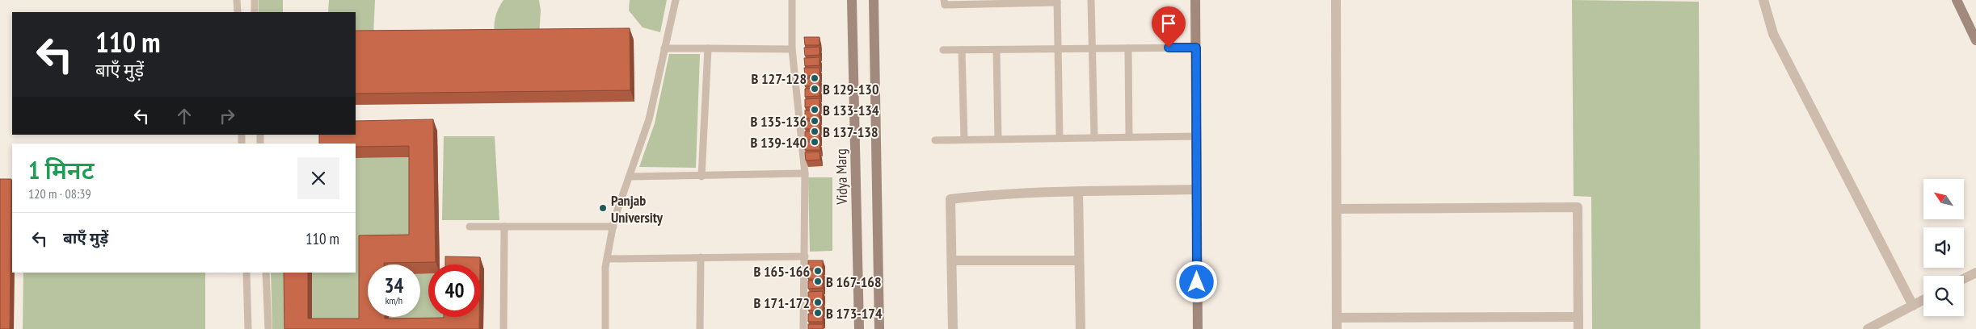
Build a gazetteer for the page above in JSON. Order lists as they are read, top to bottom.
{
  "streets": {
    "main road": ["Vidya Marg"]
  },
  "places": [
    "B 127-128",
    "B 129-130",
    "B 133-134",
    "B 135-136",
    "B 137-138",
    "B 139-140",
    "Panjab University",
    "B 165-166",
    "B 167-168",
    "B 171-172",
    "B 173-174"
  ],
  "north": "top left",
  "page": {
    "turn": ["110 m", "बाएँ मुड़ें"],
    "heading": ["1 मिनट", "120 m · 08:39"],
    "list": [
      {
        "name": "बाएँ मुड़ें",
        "value": "110 m"
      }
    ],
    "speed": "34 km/h",
    "limit": "40"
  }
}
